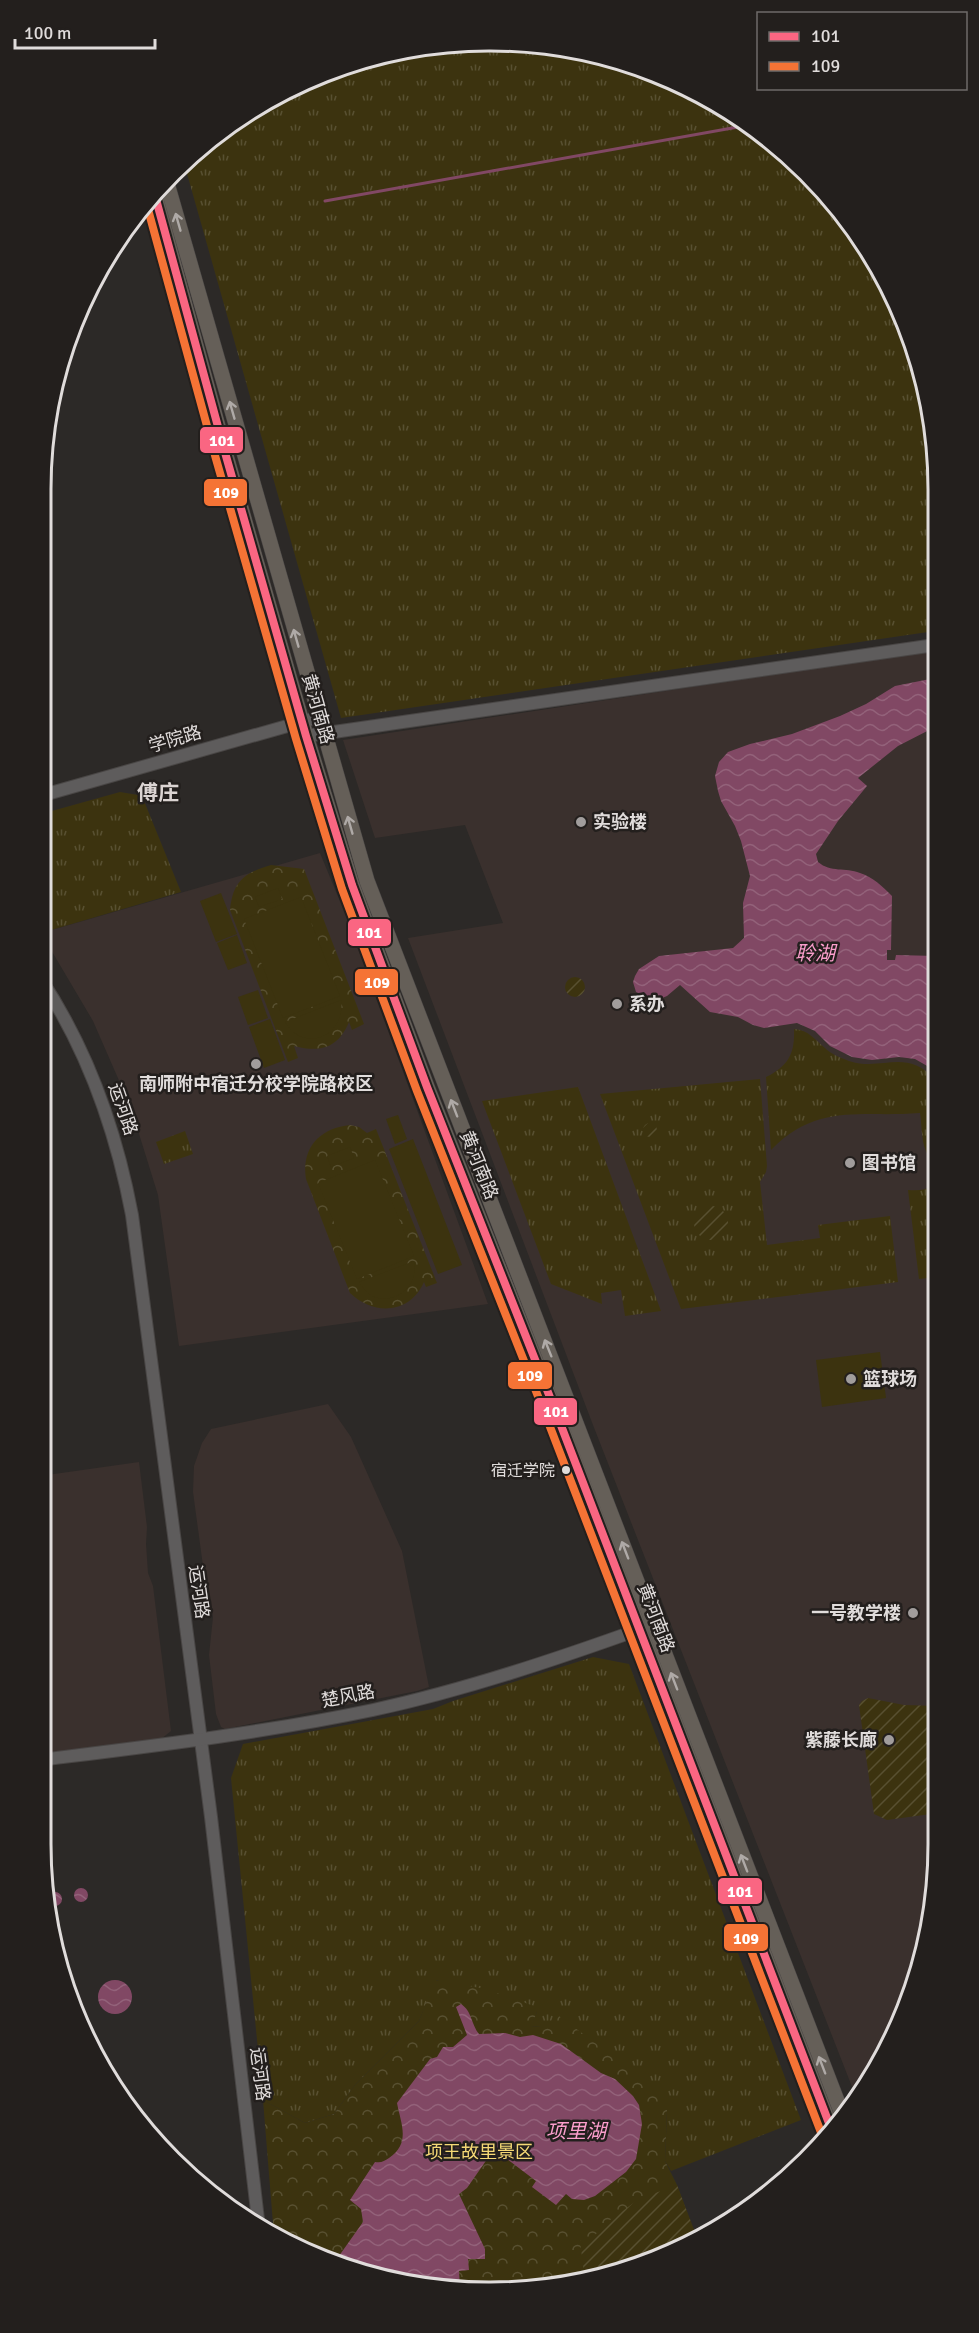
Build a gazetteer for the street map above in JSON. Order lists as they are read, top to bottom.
{
  "streets": {
    "main road": ["黄河南路"],
    "street": ["学院路", "运河路", "楚风路"]
  },
  "crossings": [
    ["黄河南路", "学院路"],
    ["黄河南路", "楚风路"],
    ["运河路", "楚风路"]
  ],
  "districts": ["傅庄"],
  "water": ["聆湖", "项里湖"],
  "parks": ["项王故里景区"],
  "places": [
    "实验楼",
    "系办",
    "南师附中宿迁分校学院路校区",
    "图书馆",
    "篮球场",
    "宿迁学院",
    "一号教学楼",
    "紫藤长廊"
  ],
  "lines": ["transit line 101", "transit line 109"],
  "legend": ["101", "109"],
  "scale_bar": "100 m"
}
